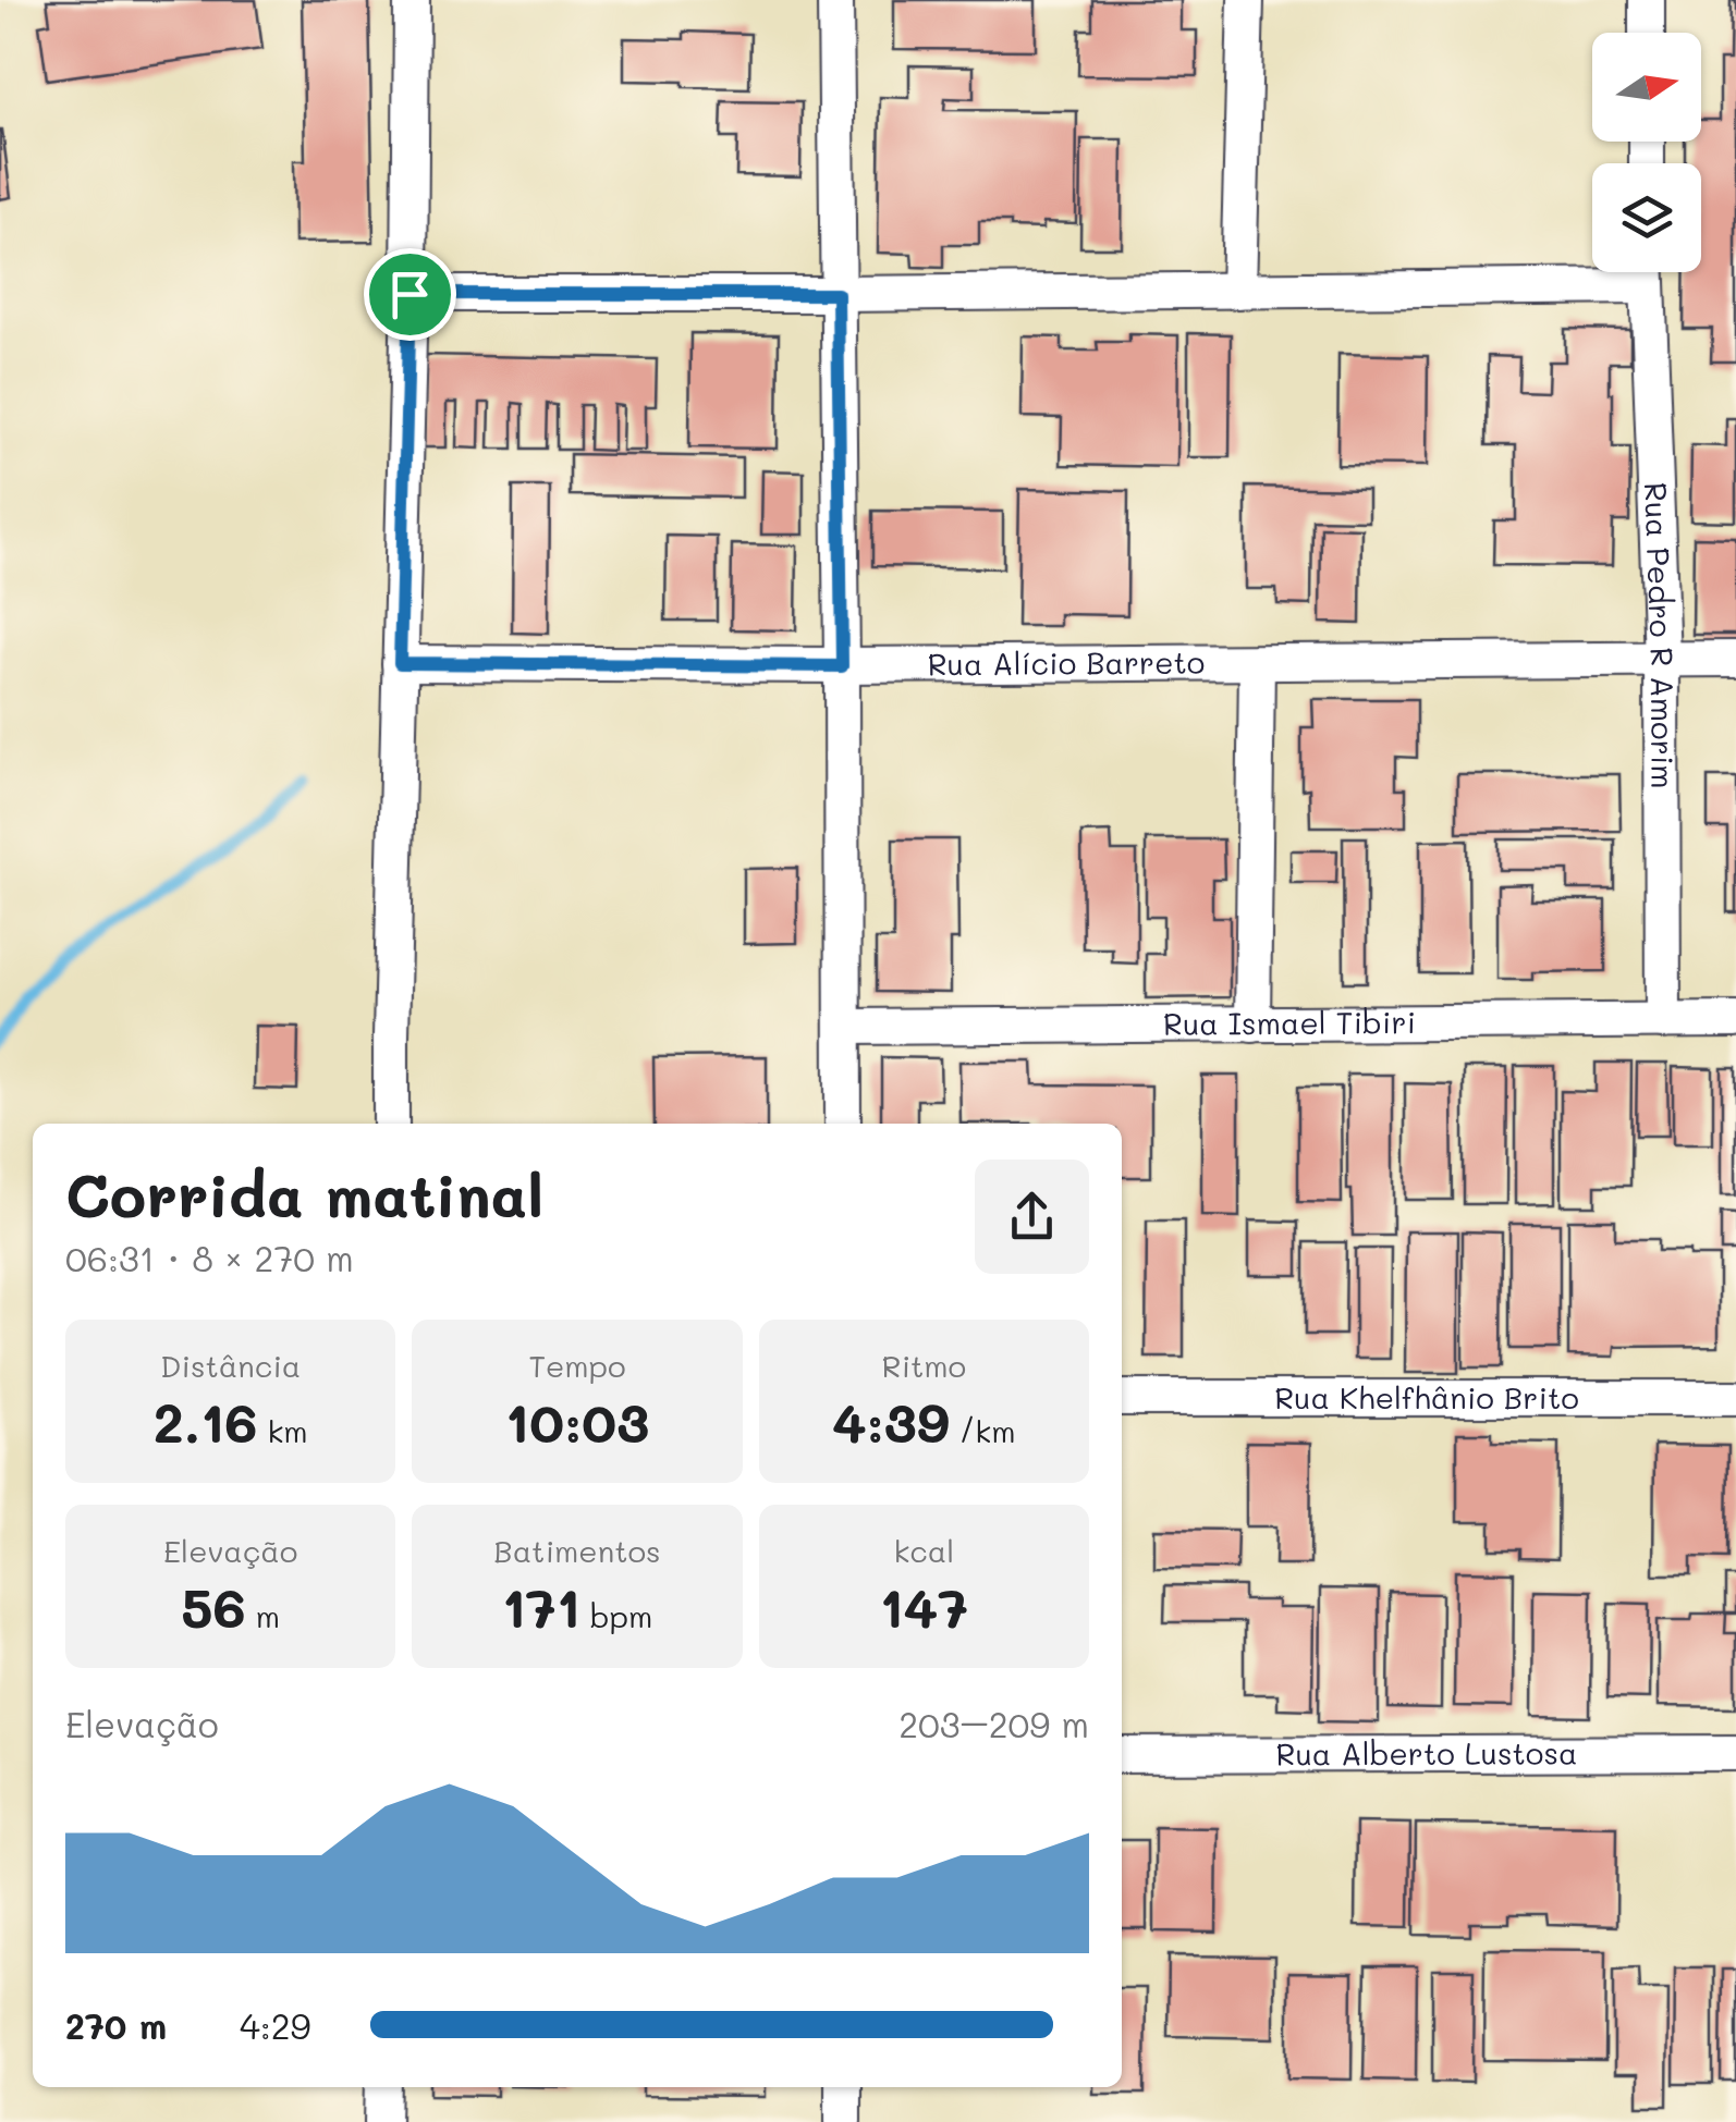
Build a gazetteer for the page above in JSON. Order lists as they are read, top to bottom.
{
  "streets": {
    "street": [
      "Rua Pedro R Amorim",
      "Rua Alício Barreto",
      "Rua Ismael Tibiri",
      "Rua Khelfhânio Brito",
      "Rua Alberto Lustosa"
    ]
  },
  "crossings": [
    ["Rua Pedro R Amorim", "Rua Alício Barreto"],
    ["Rua Pedro R Amorim", "Rua Ismael Tibiri"]
  ],
  "north": "right",
  "page": {
    "heading": ["Corrida matinal", "06:31 · 8 × 270 m"],
    "stats": [
      ["Distância", "2.16 km"],
      ["Tempo", "10:03"],
      ["Ritmo", "4:39 /km"],
      ["Elevação", "56 m"],
      ["Batimentos", "171 bpm"],
      ["kcal", "147"]
    ],
    "chart": ["Elevação", "203–209 m"],
    "list": [
      {
        "name": "270 m",
        "note": "4:29"
      }
    ]
  }
}
